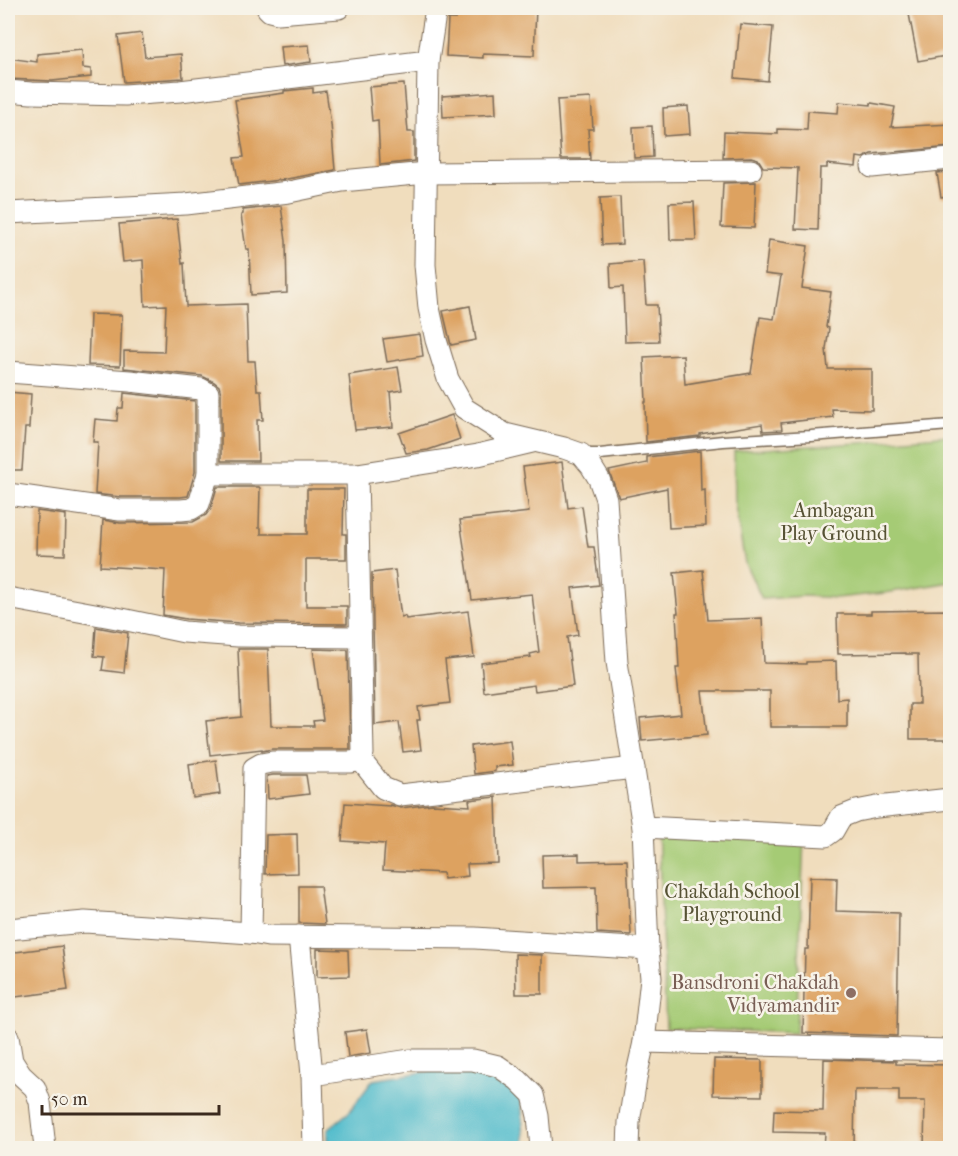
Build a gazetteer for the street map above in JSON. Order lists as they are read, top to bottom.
{
  "parks": ["Ambagan Play Ground", "Chakdah School Playground"],
  "places": ["Bansdroni Chakdah Vidyamandir"],
  "scale_bar": "50 m"
}
